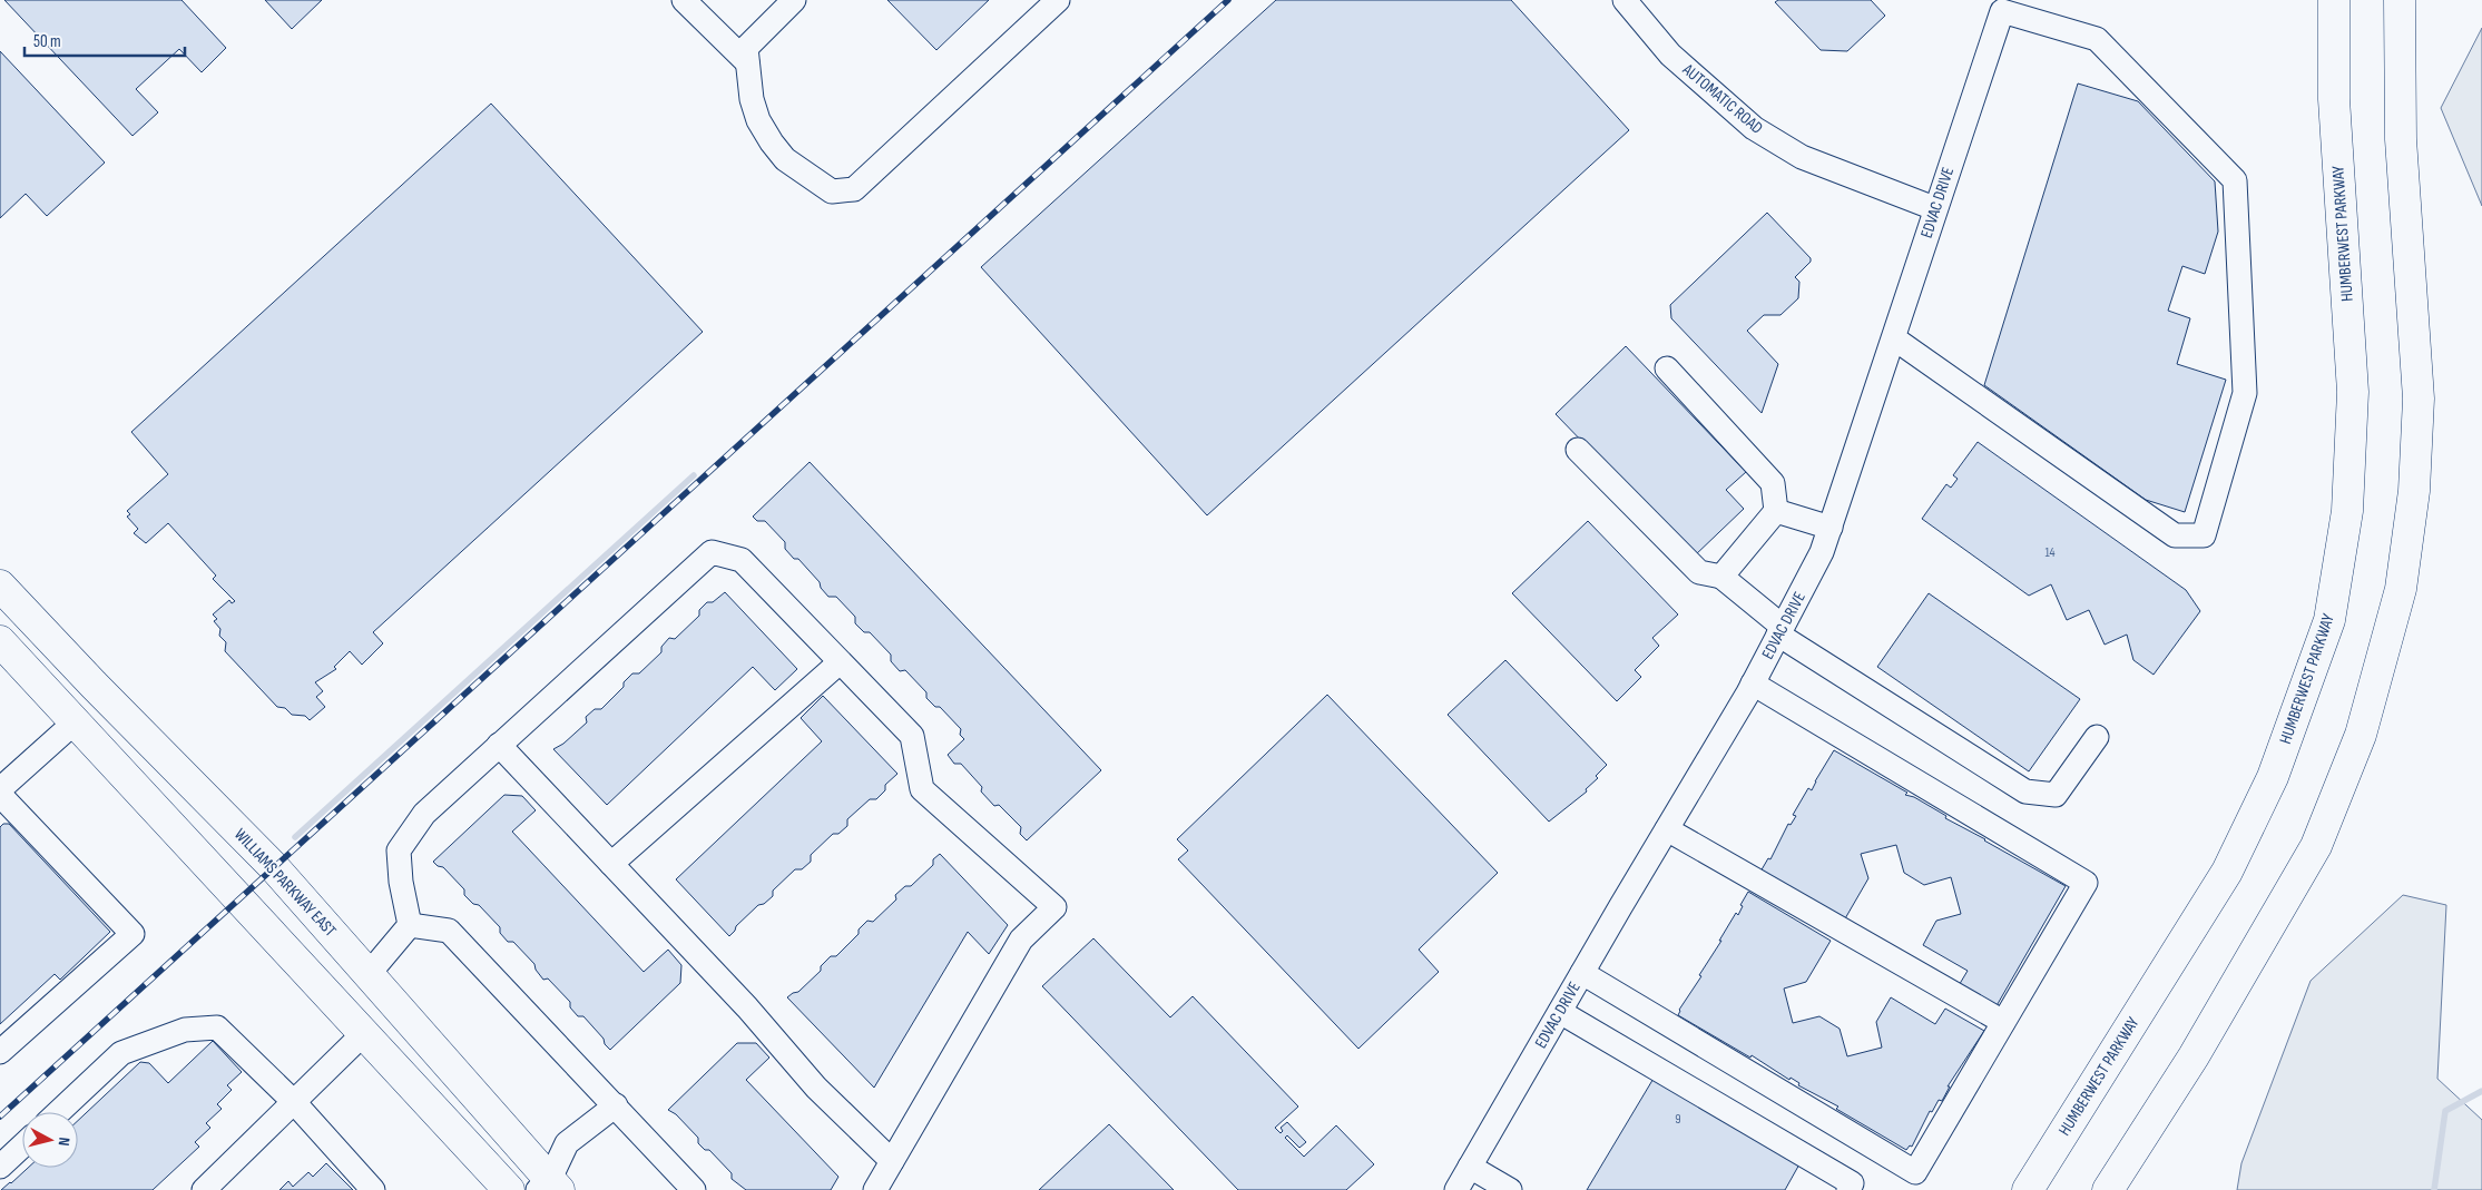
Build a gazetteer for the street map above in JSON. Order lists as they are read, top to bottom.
{
  "streets": {
    "main road": ["HUMBERWEST PARKWAY", "WILLIAMS PARKWAY EAST"],
    "street": ["AUTOMATIC ROAD", "EDVAC DRIVE"]
  },
  "crossings": [
    ["AUTOMATIC ROAD", "EDVAC DRIVE"]
  ],
  "house_numbers": ["14", "9"],
  "scale_bar": "50 m",
  "north": "right"
}
